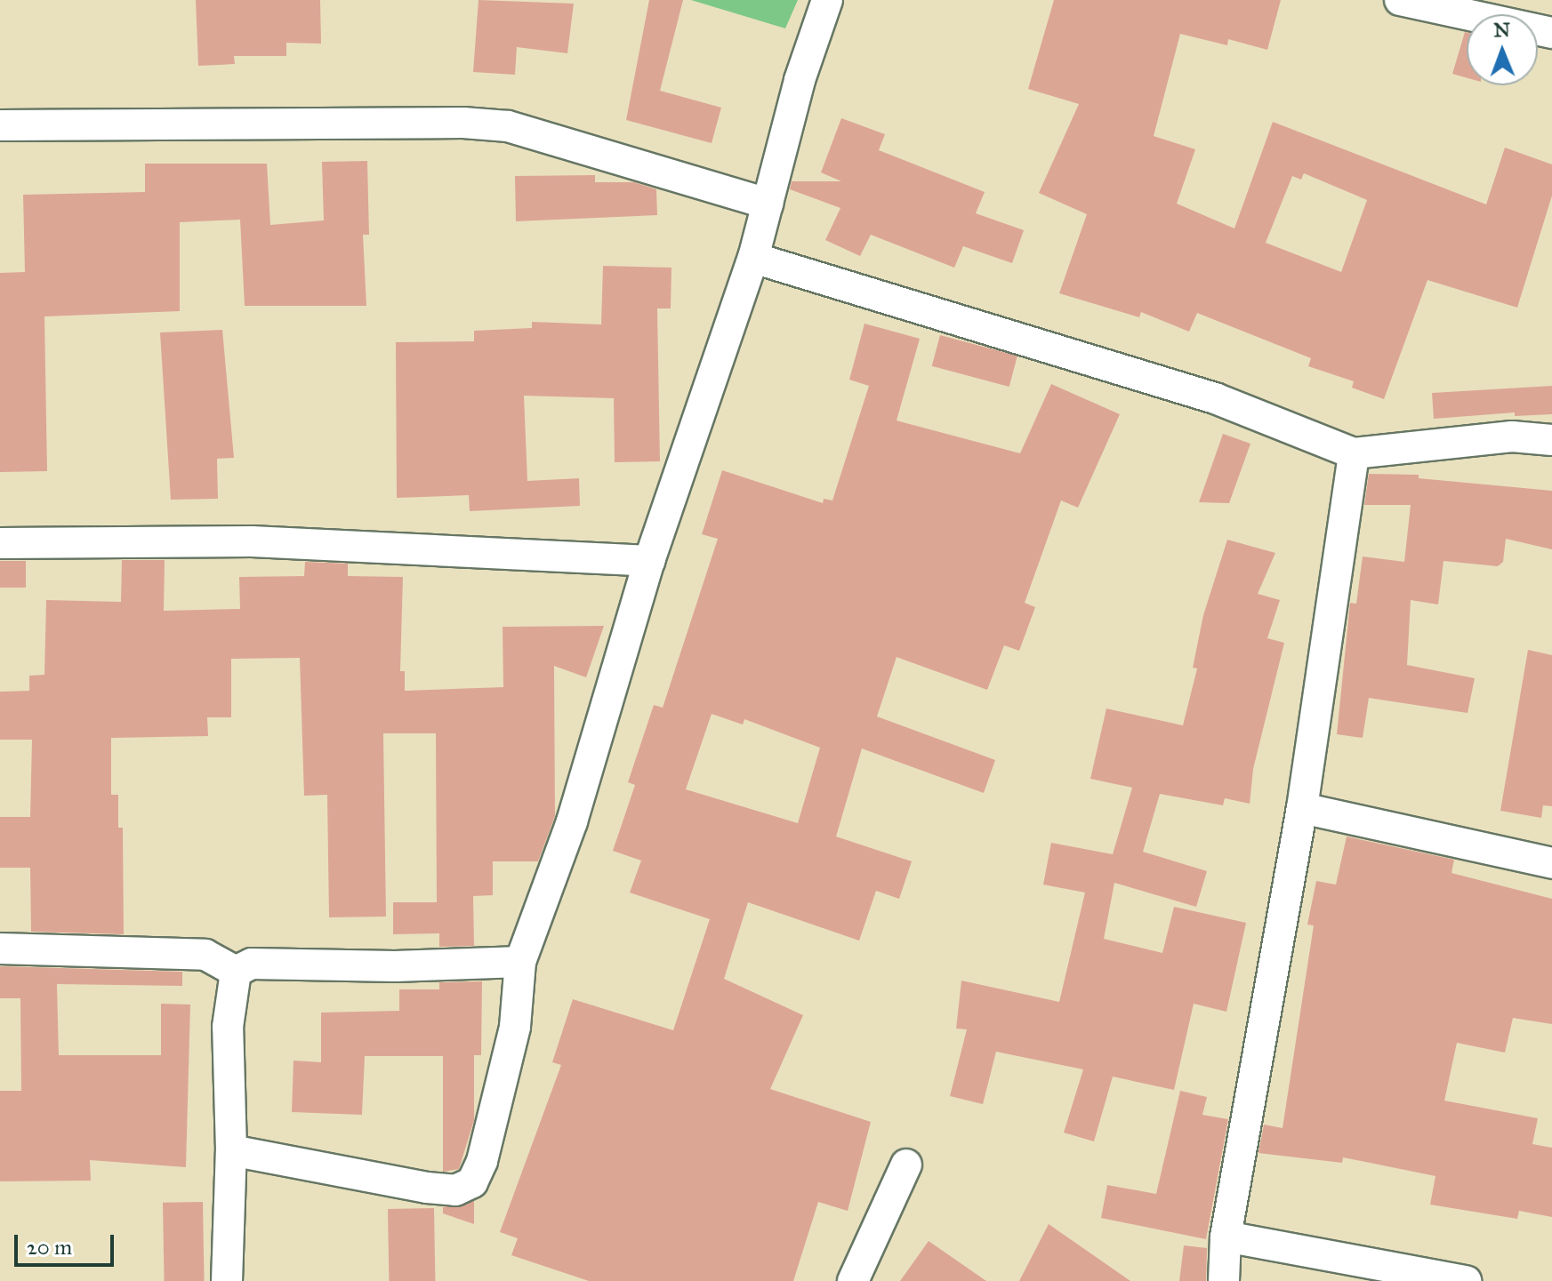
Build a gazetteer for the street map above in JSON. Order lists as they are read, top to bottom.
{
  "scale_bar": "20 m",
  "north": "top"
}
